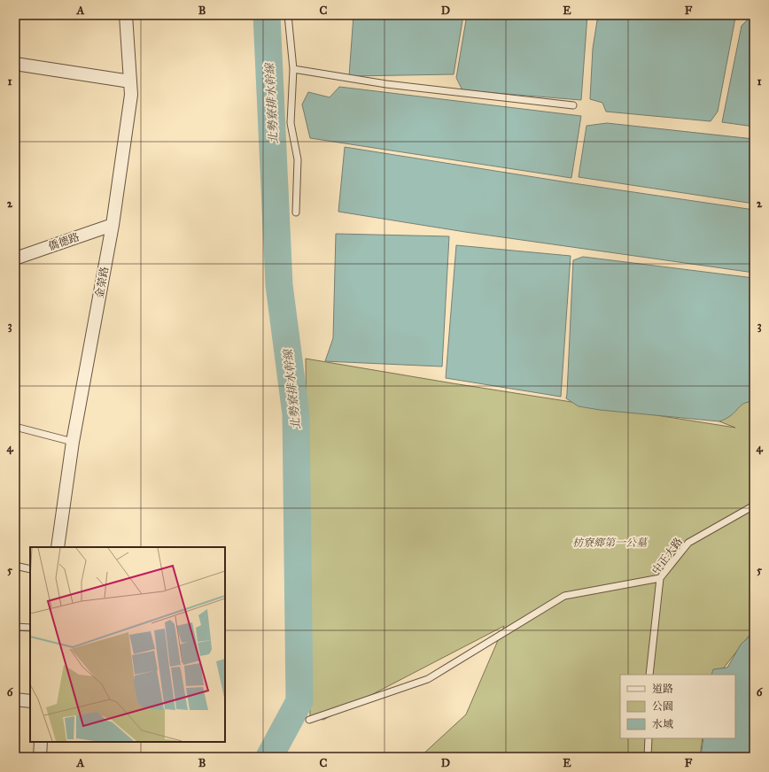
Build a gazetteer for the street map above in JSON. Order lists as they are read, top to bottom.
{
  "streets": {
    "street": ["僑德路", "金榮路"],
    "lane": ["中正大路"]
  },
  "crossings": [
    ["僑德路", "金榮路"]
  ],
  "water": ["北勢寮排水幹線"],
  "parks": ["枋寮鄉第一公墓"],
  "legend": ["道路", "公園", "水域"],
  "grid": {
    "columns": [
      "A",
      "B",
      "C",
      "D",
      "E",
      "F"
    ],
    "rows": [
      "1",
      "2",
      "3",
      "4",
      "5",
      "6"
    ]
  }
}
